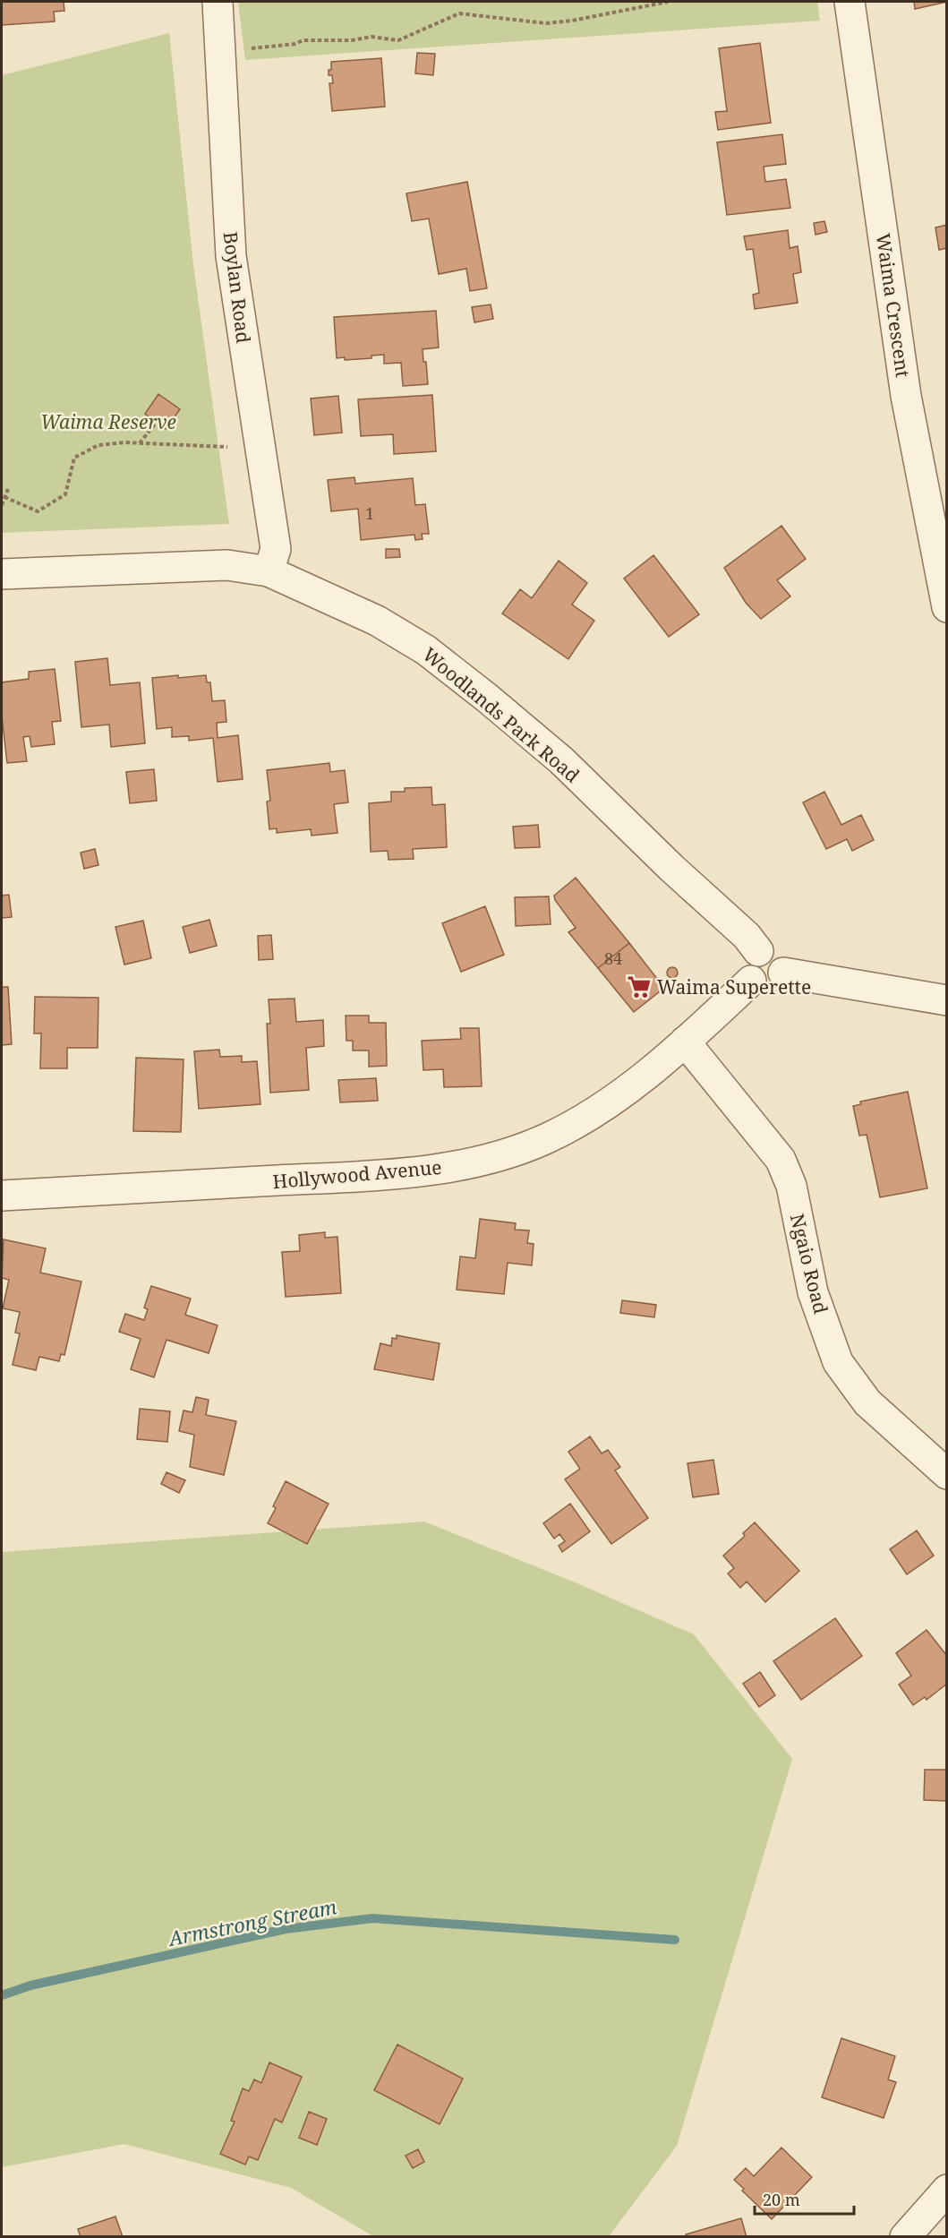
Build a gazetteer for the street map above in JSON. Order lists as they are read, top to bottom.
{
  "streets": {
    "street": [
      "Boylan Road",
      "Waima Crescent",
      "Woodlands Park Road",
      "Hollywood Avenue",
      "Ngaio Road"
    ]
  },
  "crossings": [
    ["Boylan Road", "Woodlands Park Road"],
    ["Woodlands Park Road", "Hollywood Avenue"],
    ["Hollywood Avenue", "Ngaio Road"]
  ],
  "water": ["Armstrong Stream"],
  "parks": ["Waima Reserve"],
  "places": {
    "supermarket": ["Waima Superette"]
  },
  "house_numbers": ["1", "84"],
  "scale_bar": "20 m"
}
